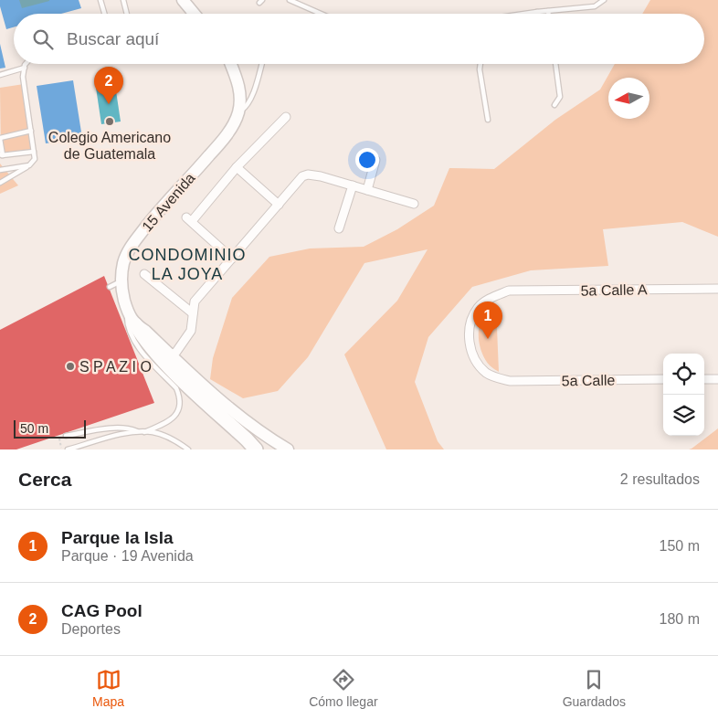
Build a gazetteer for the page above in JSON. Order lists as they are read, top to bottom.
{
  "streets": {
    "street": ["15 Avenida", "5a Calle A", "5a Calle"]
  },
  "crossings": [
    ["5a Calle A", "5a Calle"]
  ],
  "districts": ["CONDOMINIO LA JOYA"],
  "places": ["Colegio Americano de Guatemala", "S P A Z I O"],
  "scale_bar": "50 m",
  "north": "left",
  "page": {
    "search": "Buscar aquí",
    "pins": ["2", "1"],
    "scale": "50 m",
    "heading": ["Cerca", "2 resultados"],
    "list": [
      {
        "mark": "1",
        "name": "Parque la Isla",
        "note": "Parque · 19 Avenida",
        "value": "150 m"
      },
      {
        "mark": "2",
        "name": "CAG Pool",
        "note": "Deportes",
        "value": "180 m"
      }
    ],
    "nav": ["Mapa", "Cómo llegar", "Guardados"]
  }
}
